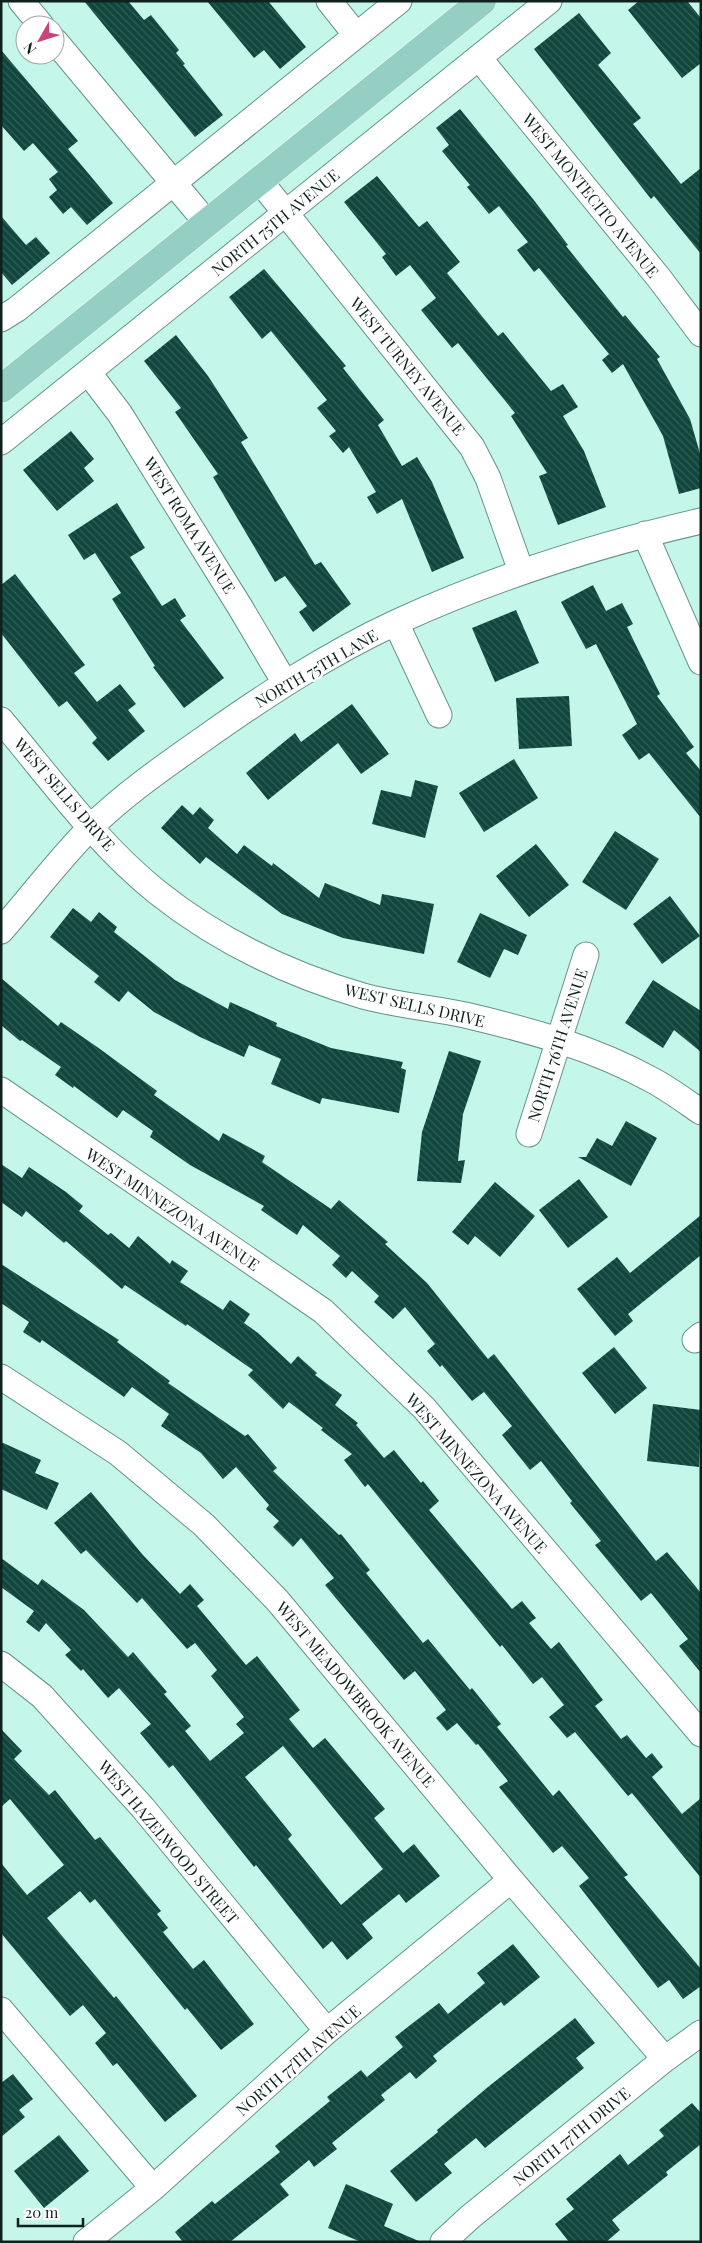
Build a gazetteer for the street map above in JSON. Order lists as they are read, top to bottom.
{
  "streets": {
    "street": [
      "WEST MONTECITO AVENUE",
      "NORTH 75TH AVENUE",
      "WEST TURNEY AVENUE",
      "WEST ROMA AVENUE",
      "NORTH 75TH LANE",
      "WEST SELLS DRIVE",
      "NORTH 76TH AVENUE",
      "WEST MINNEZONA AVENUE",
      "WEST MEADOWBROOK AVENUE",
      "WEST HAZELWOOD STREET",
      "NORTH 77TH AVENUE",
      "NORTH 77TH DRIVE"
    ]
  },
  "crossings": [
    ["WEST MONTECITO AVENUE", "NORTH 75TH AVENUE"],
    ["NORTH 75TH AVENUE", "WEST TURNEY AVENUE"],
    ["NORTH 75TH AVENUE", "WEST ROMA AVENUE"],
    ["WEST TURNEY AVENUE", "NORTH 75TH LANE"],
    ["WEST ROMA AVENUE", "NORTH 75TH LANE"],
    ["NORTH 75TH LANE", "WEST SELLS DRIVE"],
    ["WEST SELLS DRIVE", "NORTH 76TH AVENUE"],
    ["WEST MEADOWBROOK AVENUE", "NORTH 77TH AVENUE"],
    ["WEST MEADOWBROOK AVENUE", "NORTH 77TH DRIVE"],
    ["WEST HAZELWOOD STREET", "NORTH 77TH AVENUE"]
  ],
  "scale_bar": "20 m",
  "north": "bottom left"
}
